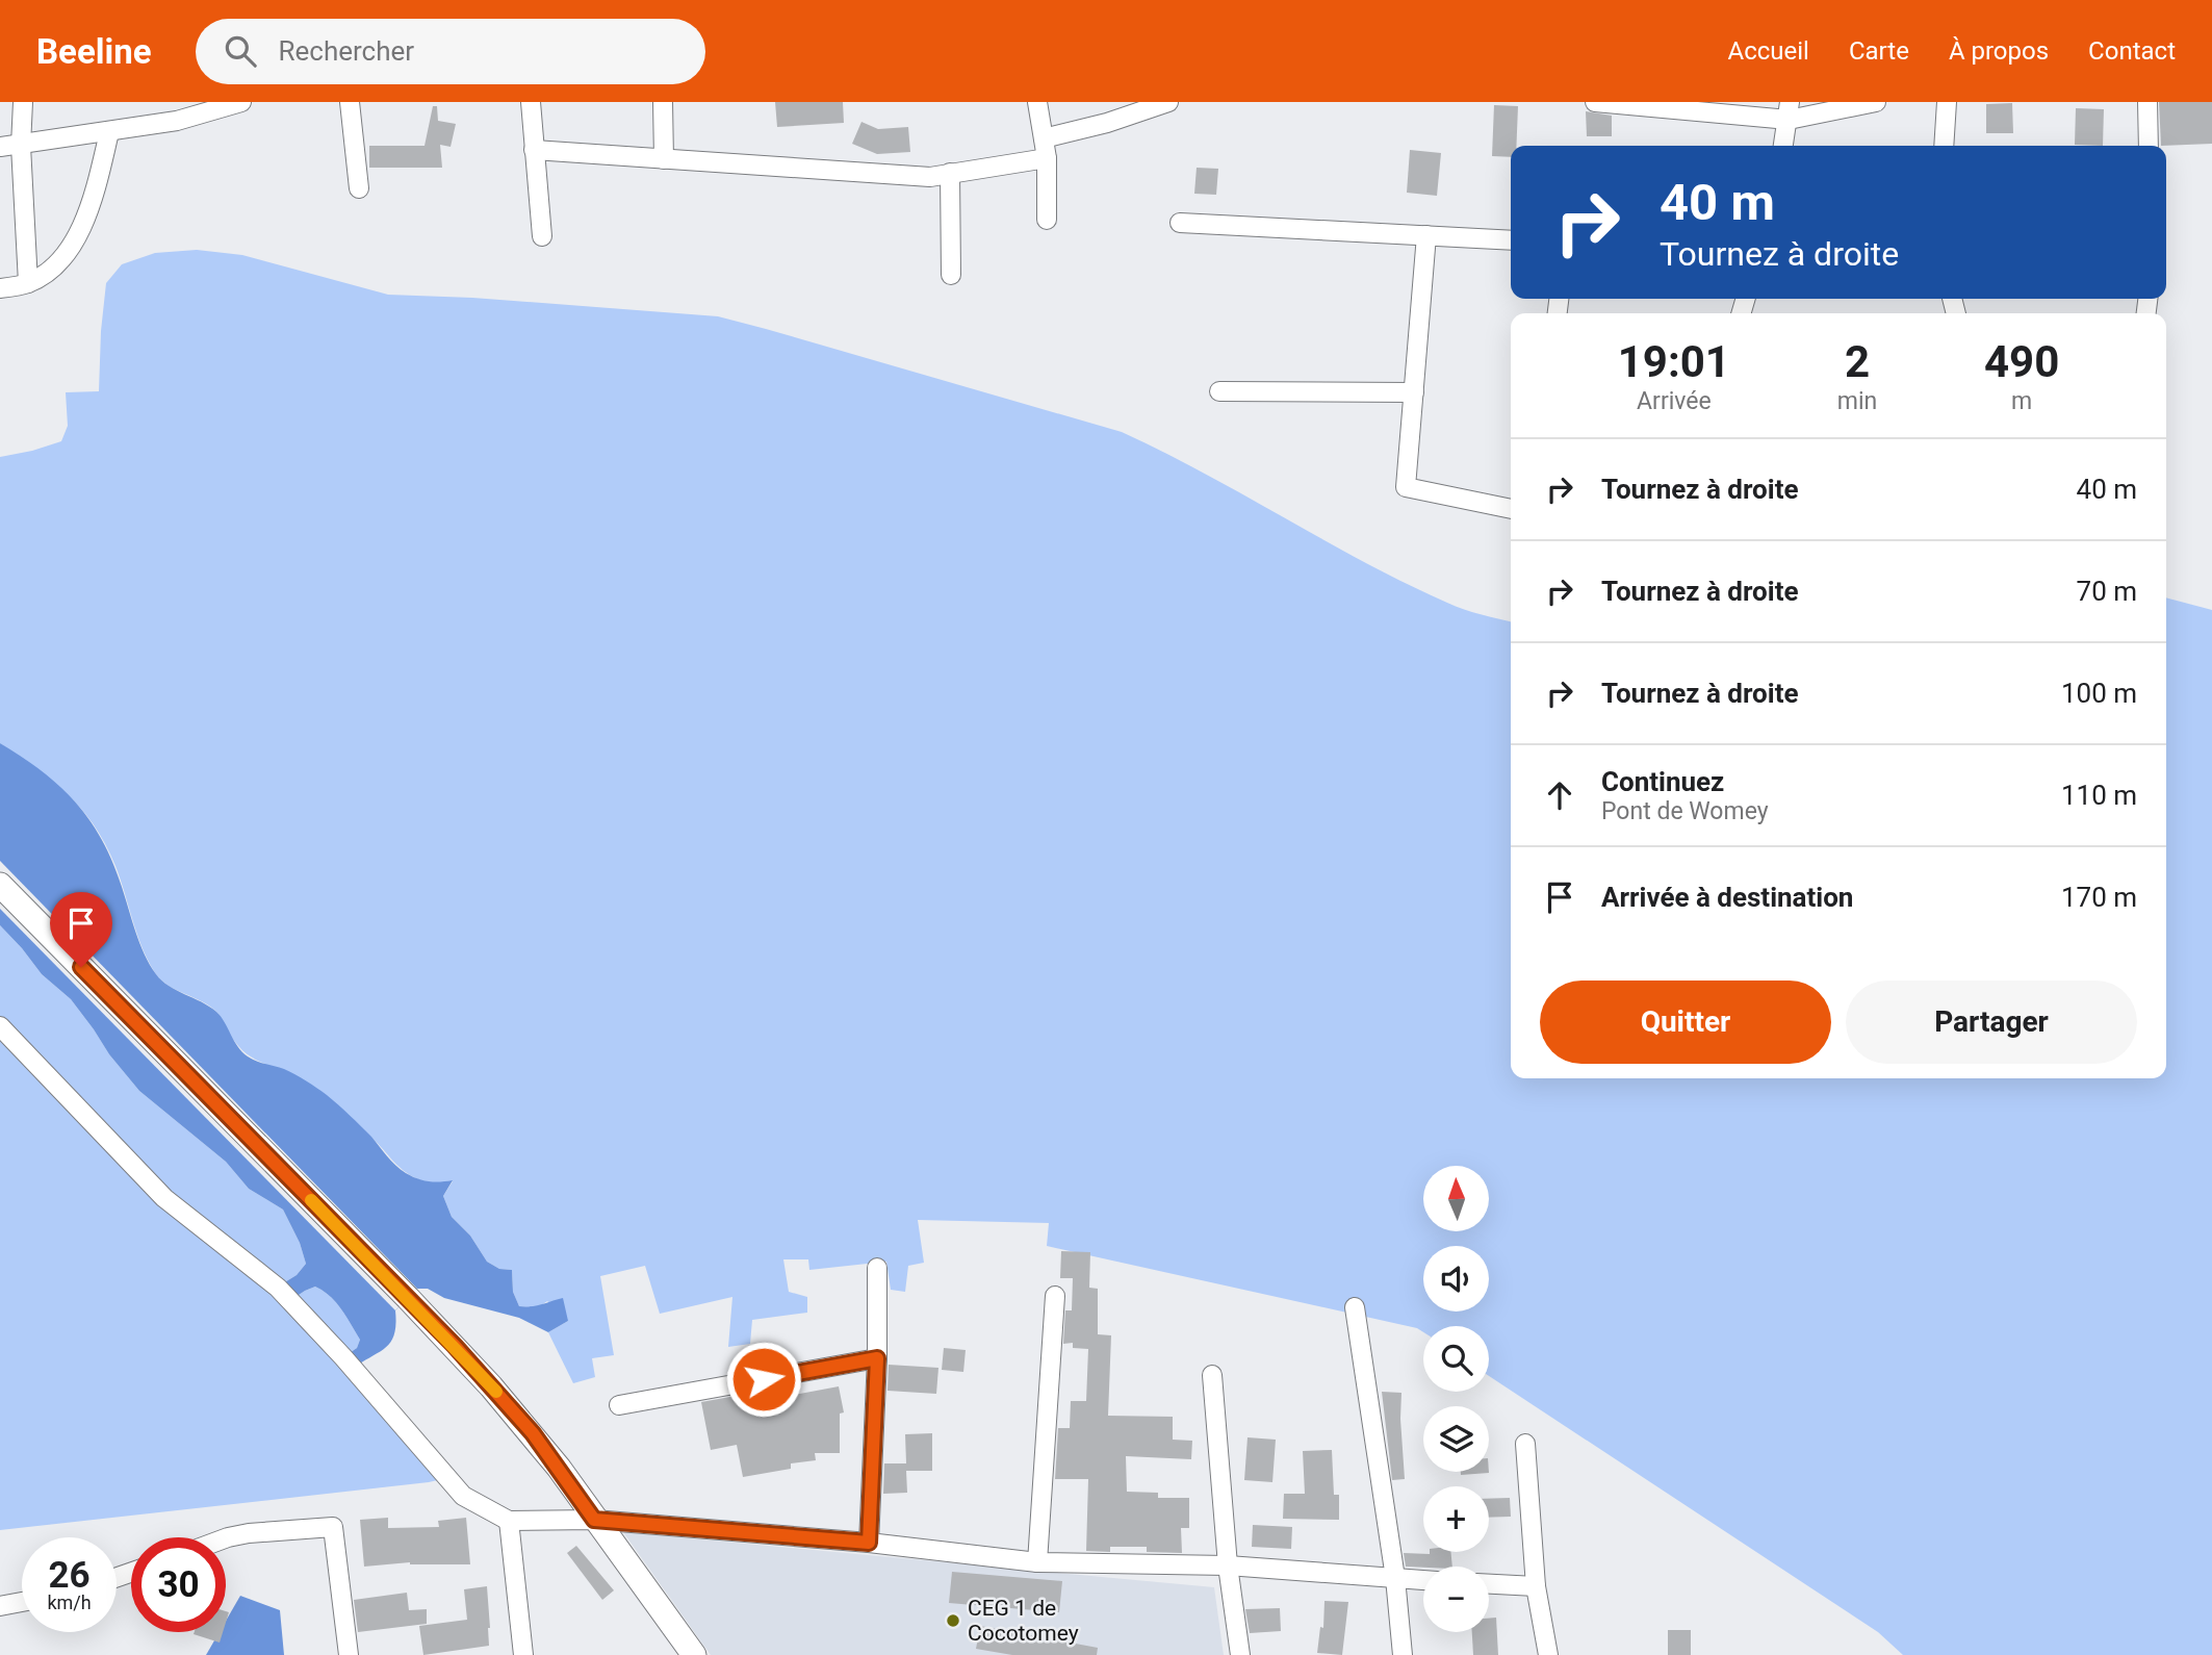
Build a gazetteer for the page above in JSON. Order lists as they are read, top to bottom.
{
  "places": ["CEG 1 de Cocotomey"],
  "north": "top",
  "page": {
    "header": "Beeline",
    "search": "Rechercher",
    "nav": [
      "Accueil",
      "Carte",
      "À propos",
      "Contact"
    ],
    "turn": ["40 m", "Tournez à droite"],
    "eta": [
      "19:01",
      "Arrivée",
      "2",
      "min",
      "490",
      "m"
    ],
    "list": [
      {
        "name": "Tournez à droite",
        "value": "40 m"
      },
      {
        "name": "Tournez à droite",
        "value": "70 m"
      },
      {
        "name": "Tournez à droite",
        "value": "100 m"
      },
      {
        "name": "Continuez",
        "note": "Pont de Womey",
        "value": "110 m"
      },
      {
        "name": "Arrivée à destination",
        "value": "170 m"
      }
    ],
    "buttons": ["Quitter", "Partager"],
    "map_buttons": ["+", "−"],
    "speed": "26 km/h",
    "limit": "30"
  }
}
